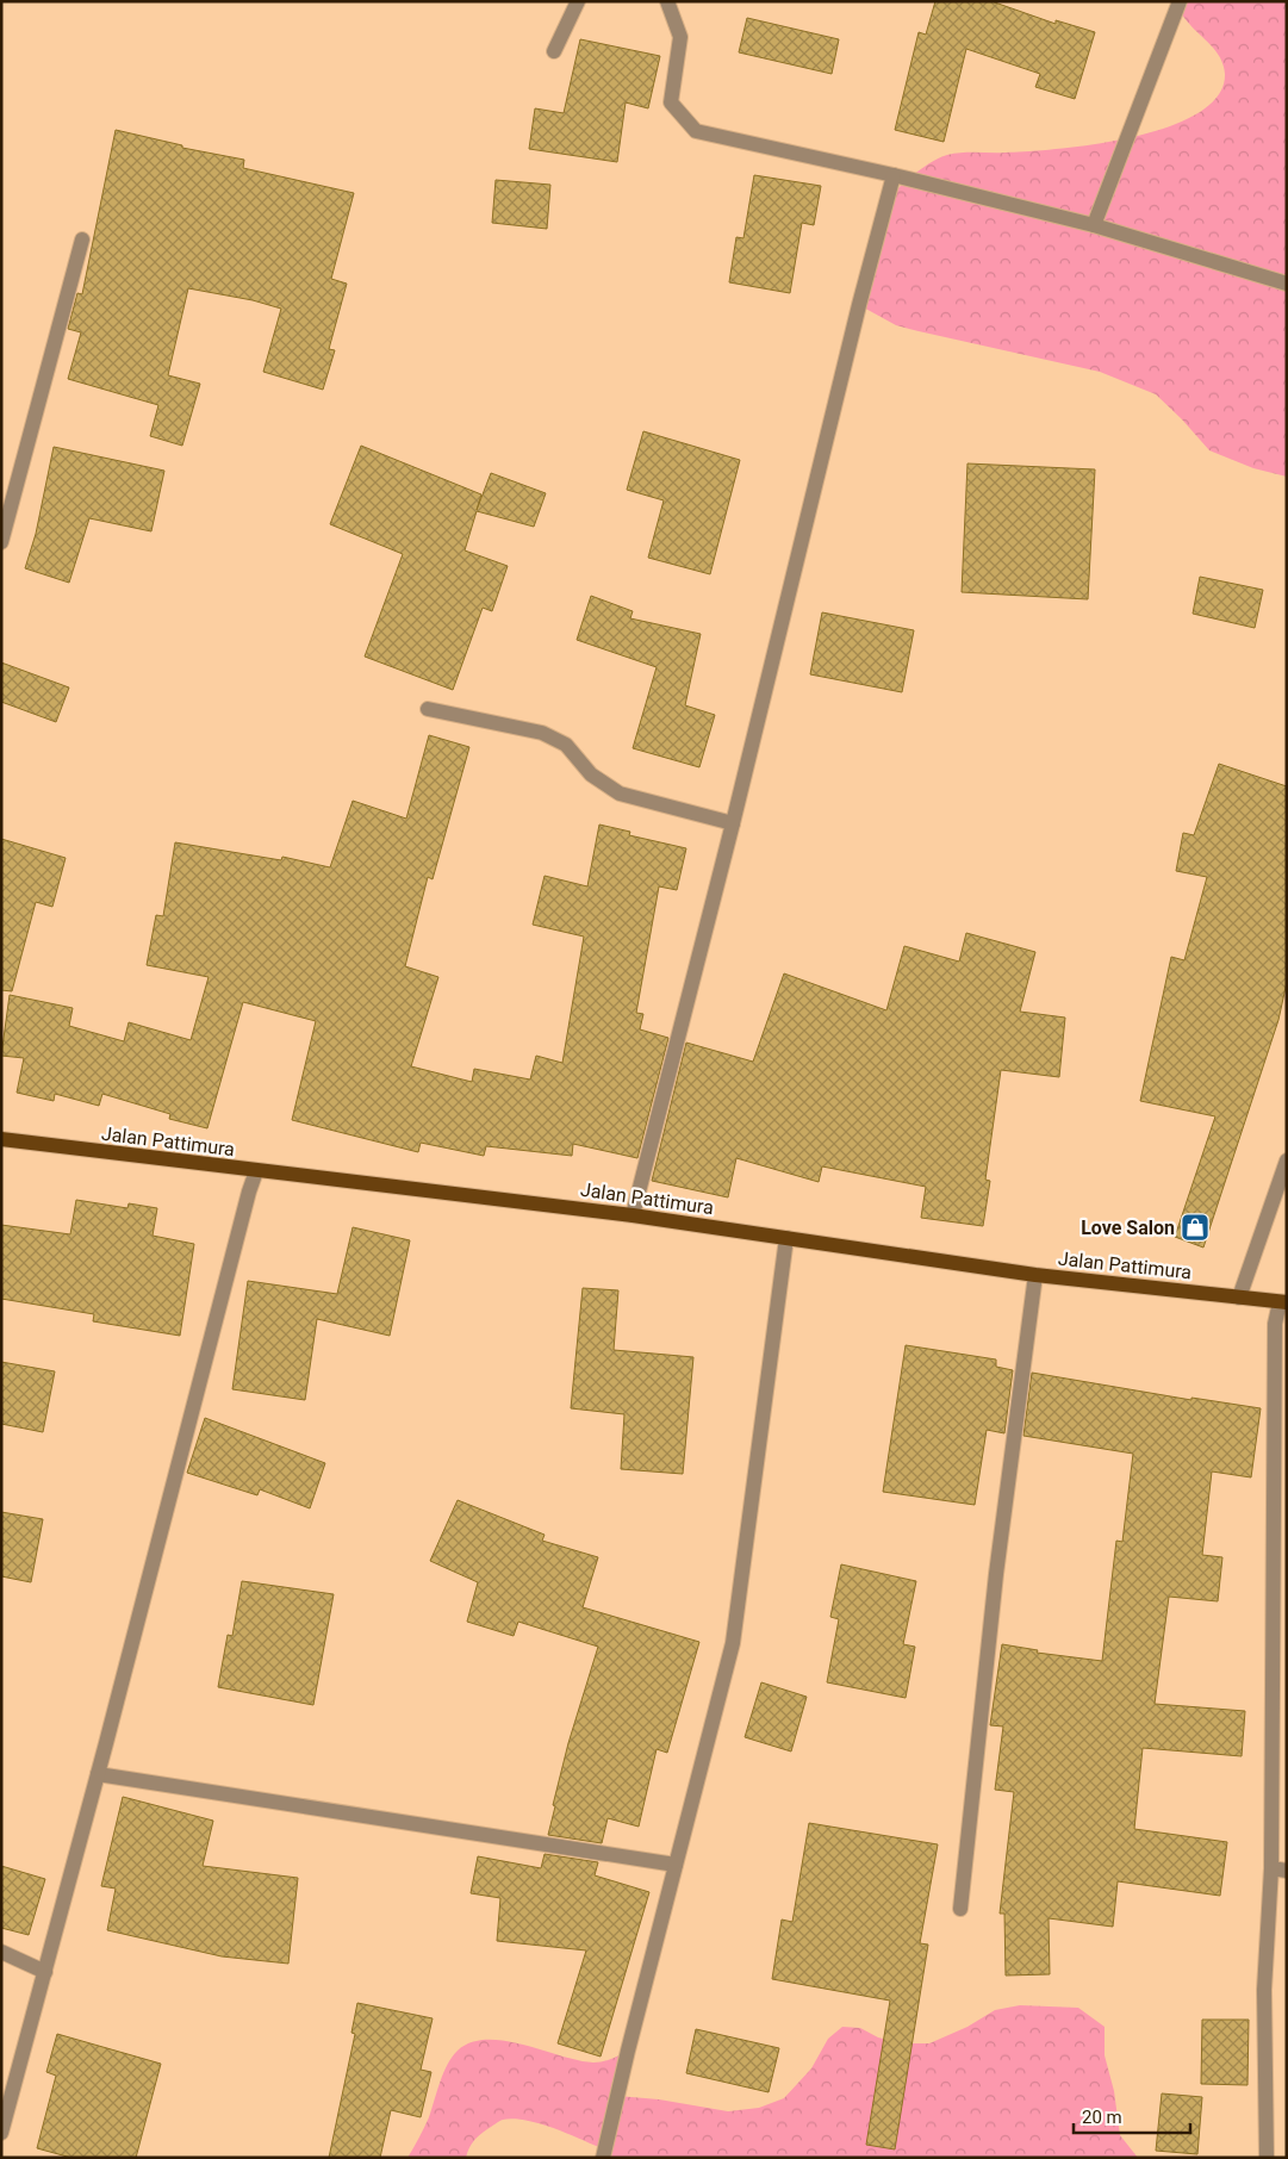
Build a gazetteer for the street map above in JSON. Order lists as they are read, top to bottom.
{
  "streets": {
    "main road": ["Jalan Pattimura"]
  },
  "places": {
    "shop": ["Love Salon"]
  },
  "scale_bar": "20 m"
}
